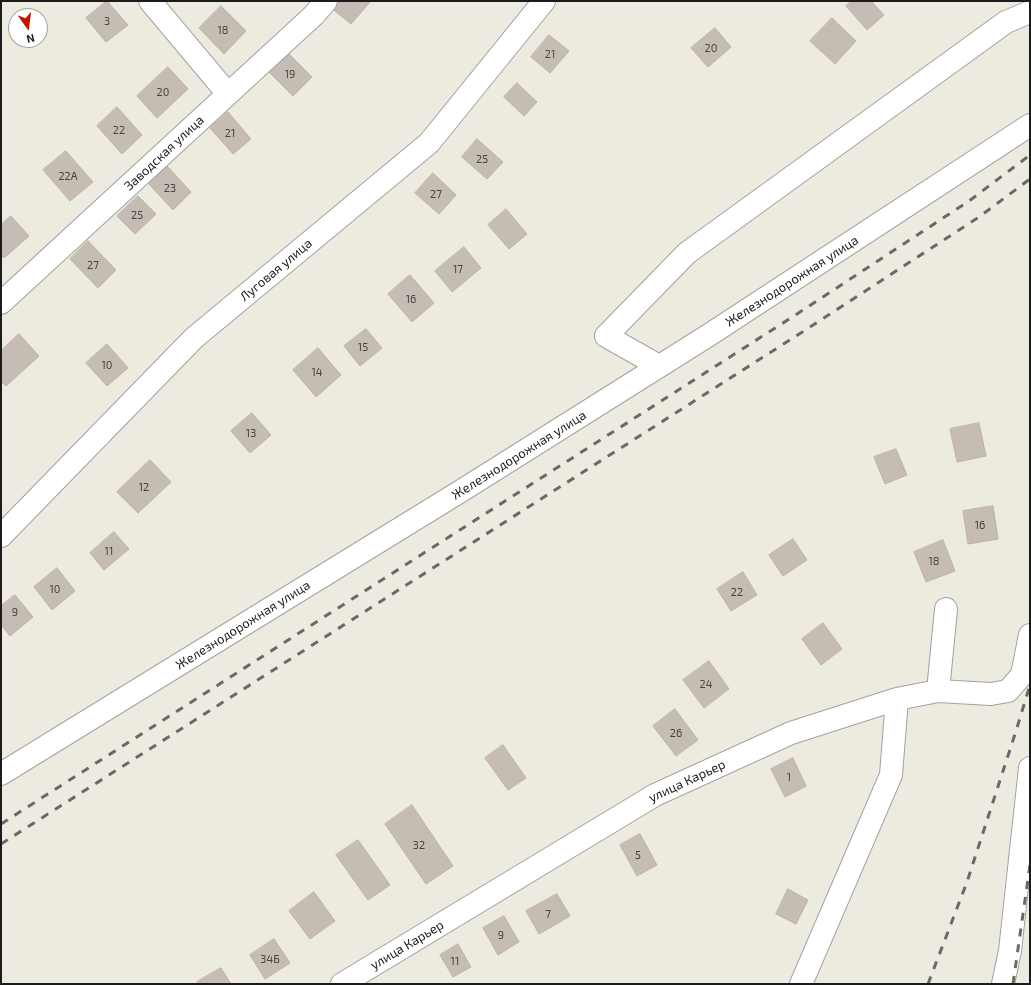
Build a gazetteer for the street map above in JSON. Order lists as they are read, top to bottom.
{
  "streets": {
    "street": [
      "Заводская улица",
      "Луговая улица",
      "Железнодорожная улица",
      "улица Карьер"
    ]
  },
  "house_numbers": [
    "3",
    "18",
    "20",
    "21",
    "19",
    "20",
    "22",
    "21",
    "25",
    "22А",
    "23",
    "27",
    "25",
    "27",
    "17",
    "16",
    "15",
    "10",
    "14",
    "13",
    "12",
    "16",
    "11",
    "18",
    "10",
    "22",
    "9",
    "24",
    "26",
    "1",
    "32",
    "5",
    "7",
    "9",
    "34Б",
    "11"
  ],
  "north": "bottom"
}
